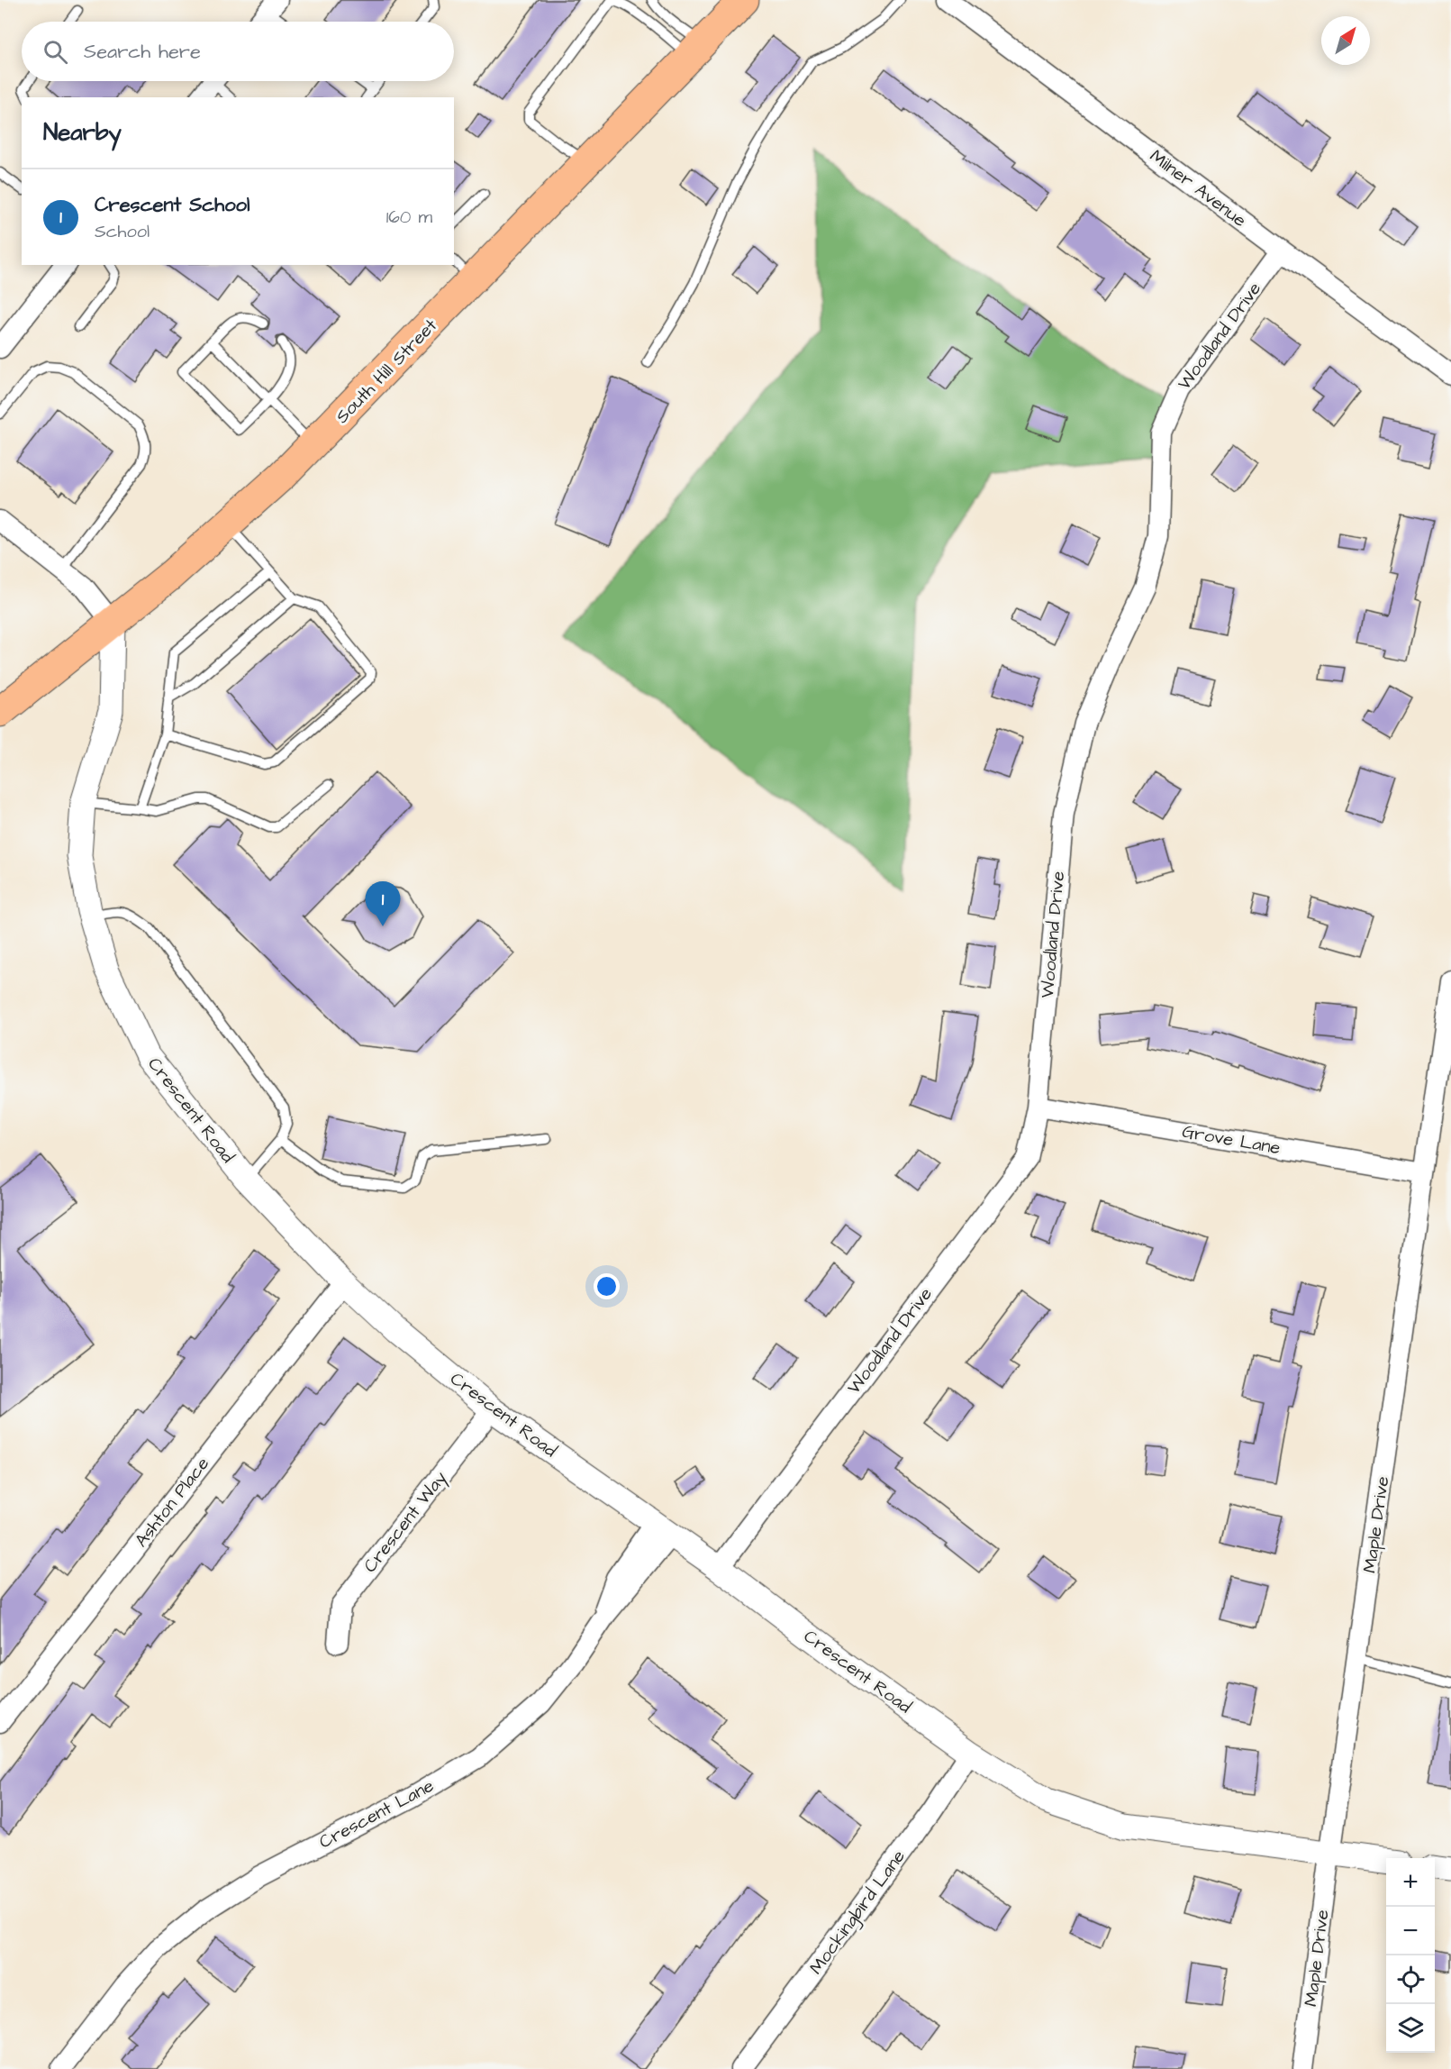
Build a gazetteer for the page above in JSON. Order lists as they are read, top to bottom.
{
  "streets": {
    "main road": ["South Hill Street"],
    "street": [
      "Milner Avenue",
      "Woodland Drive",
      "Crescent Road",
      "Grove Lane",
      "Ashton Place",
      "Crescent Way",
      "Maple Drive",
      "Crescent Lane",
      "Mockingbird Lane"
    ]
  },
  "crossings": [
    ["Milner Avenue", "Woodland Drive"],
    ["Woodland Drive", "Crescent Road"],
    ["Woodland Drive", "Grove Lane"],
    ["South Hill Street", "Crescent Road"],
    ["Crescent Road", "Ashton Place"],
    ["Crescent Road", "Crescent Way"],
    ["Crescent Road", "Maple Drive"],
    ["Crescent Road", "Crescent Lane"],
    ["Crescent Road", "Mockingbird Lane"],
    ["Grove Lane", "Maple Drive"]
  ],
  "north": "top right",
  "page": {
    "search": "Search here",
    "heading": "Nearby",
    "list": [
      {
        "mark": "1",
        "name": "Crescent School",
        "note": "School",
        "value": "160 m"
      }
    ],
    "pins": "1",
    "map_buttons": ["+", "−"]
  }
}
